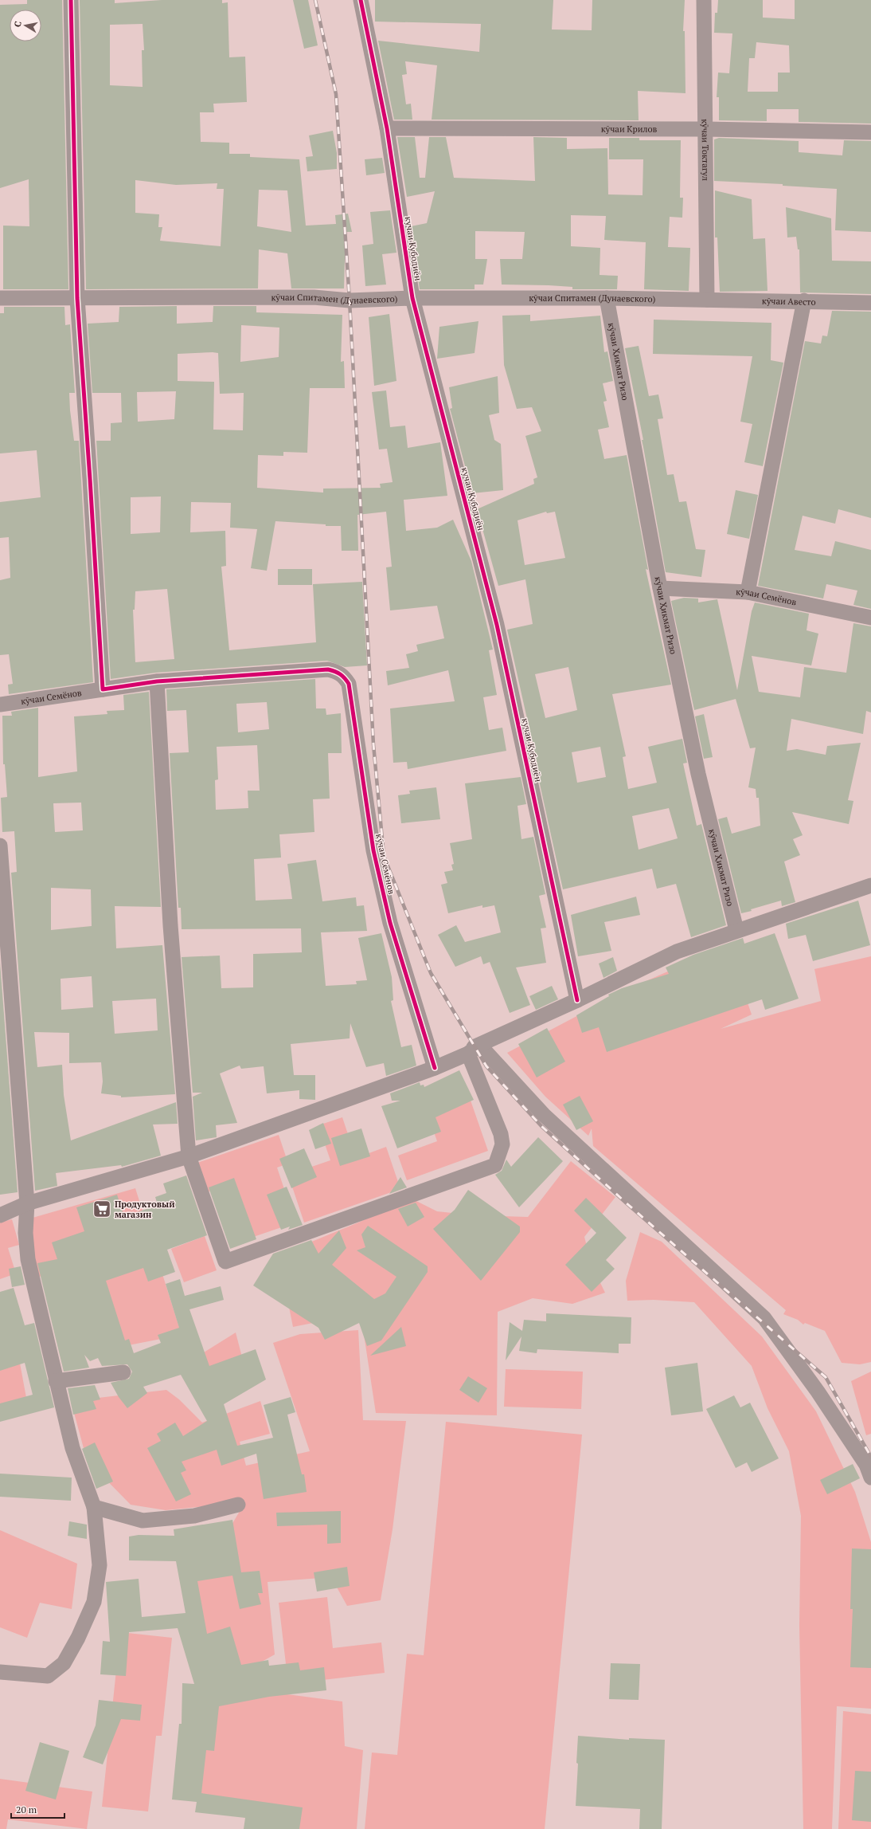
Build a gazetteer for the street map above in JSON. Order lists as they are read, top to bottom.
{
  "streets": {
    "street": [
      "кӯчаи Крилов",
      "кӯчаи Токтагул",
      "кучаи Кубодиён",
      "кӯчаи Спитамен (Дунаевского)",
      "кӯчаи Авесто",
      "кӯчаи Ҳикмат Ризо",
      "кӯчаи Семёнов"
    ]
  },
  "crossings": [
    ["кӯчаи Крилов", "кӯчаи Токтагул"],
    ["кӯчаи Крилов", "кучаи Кубодиён"],
    ["кӯчаи Токтагул", "кӯчаи Спитамен (Дунаевского)"],
    ["кӯчаи Токтагул", "кӯчаи Авесто"],
    ["кучаи Кубодиён", "кӯчаи Спитамен (Дунаевского)"],
    ["кӯчаи Спитамен (Дунаевского)", "кӯчаи Авесто"],
    ["кӯчаи Спитамен (Дунаевского)", "кӯчаи Ҳикмат Ризо"],
    ["кӯчаи Ҳикмат Ризо", "кӯчаи Семёнов"]
  ],
  "places": {
    "supermarket": ["Продуктовый магазин"]
  },
  "scale_bar": "20 m",
  "north": "left"
}
